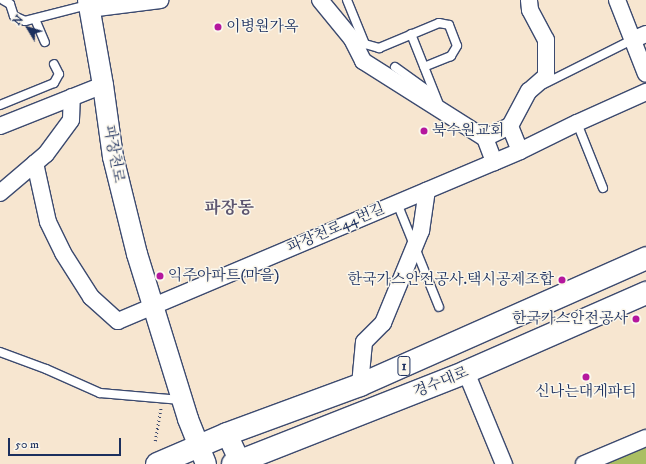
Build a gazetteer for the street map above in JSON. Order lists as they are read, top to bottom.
{
  "streets": {
    "main road": ["1", "경수대로"],
    "street": ["파장천로", "파장천로44번길"]
  },
  "crossings": [
    ["파장천로", "파장천로44번길"],
    ["파장천로", "경수대로"]
  ],
  "districts": ["파장동"],
  "places": [
    "이병원가옥",
    "북수원교회",
    "익주아파트(마을)",
    "한국가스안전공사.택시공제조합",
    "한국가스안전공사",
    "신나는대게파티"
  ],
  "scale_bar": "50 m",
  "north": "top left"
}
